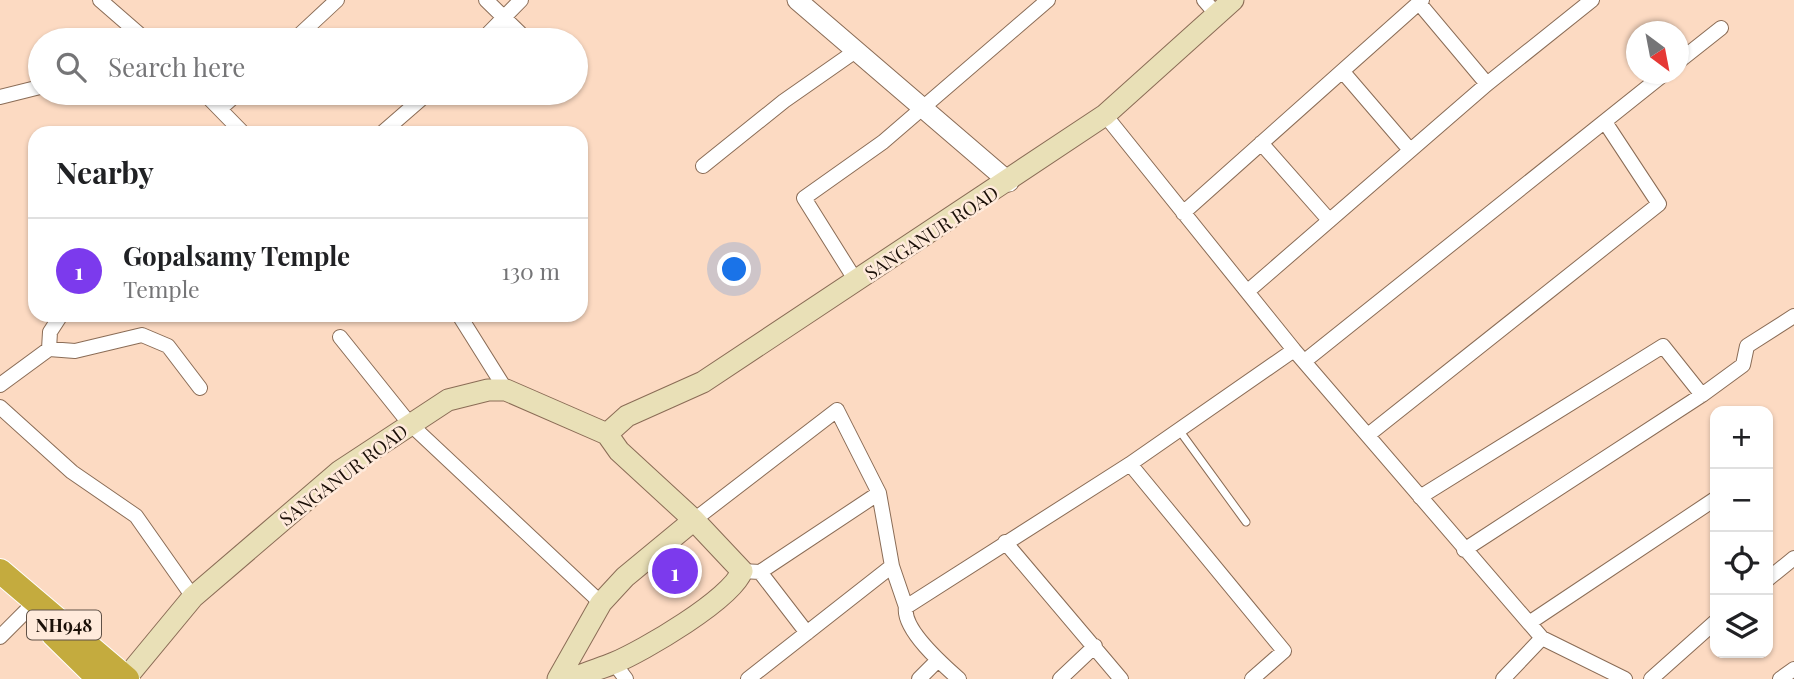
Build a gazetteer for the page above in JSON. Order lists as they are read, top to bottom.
{
  "streets": {
    "highway": ["NH948"],
    "main road": ["SANGANUR ROAD"]
  },
  "crossings": [
    ["SANGANUR ROAD", "NH948"]
  ],
  "north": "bottom right",
  "page": {
    "search": "Search here",
    "heading": "Nearby",
    "list": [
      {
        "mark": "1",
        "name": "Gopalsamy Temple",
        "note": "Temple",
        "value": "130 m"
      }
    ],
    "map_buttons": ["+", "−"],
    "pins": "1"
  }
}
